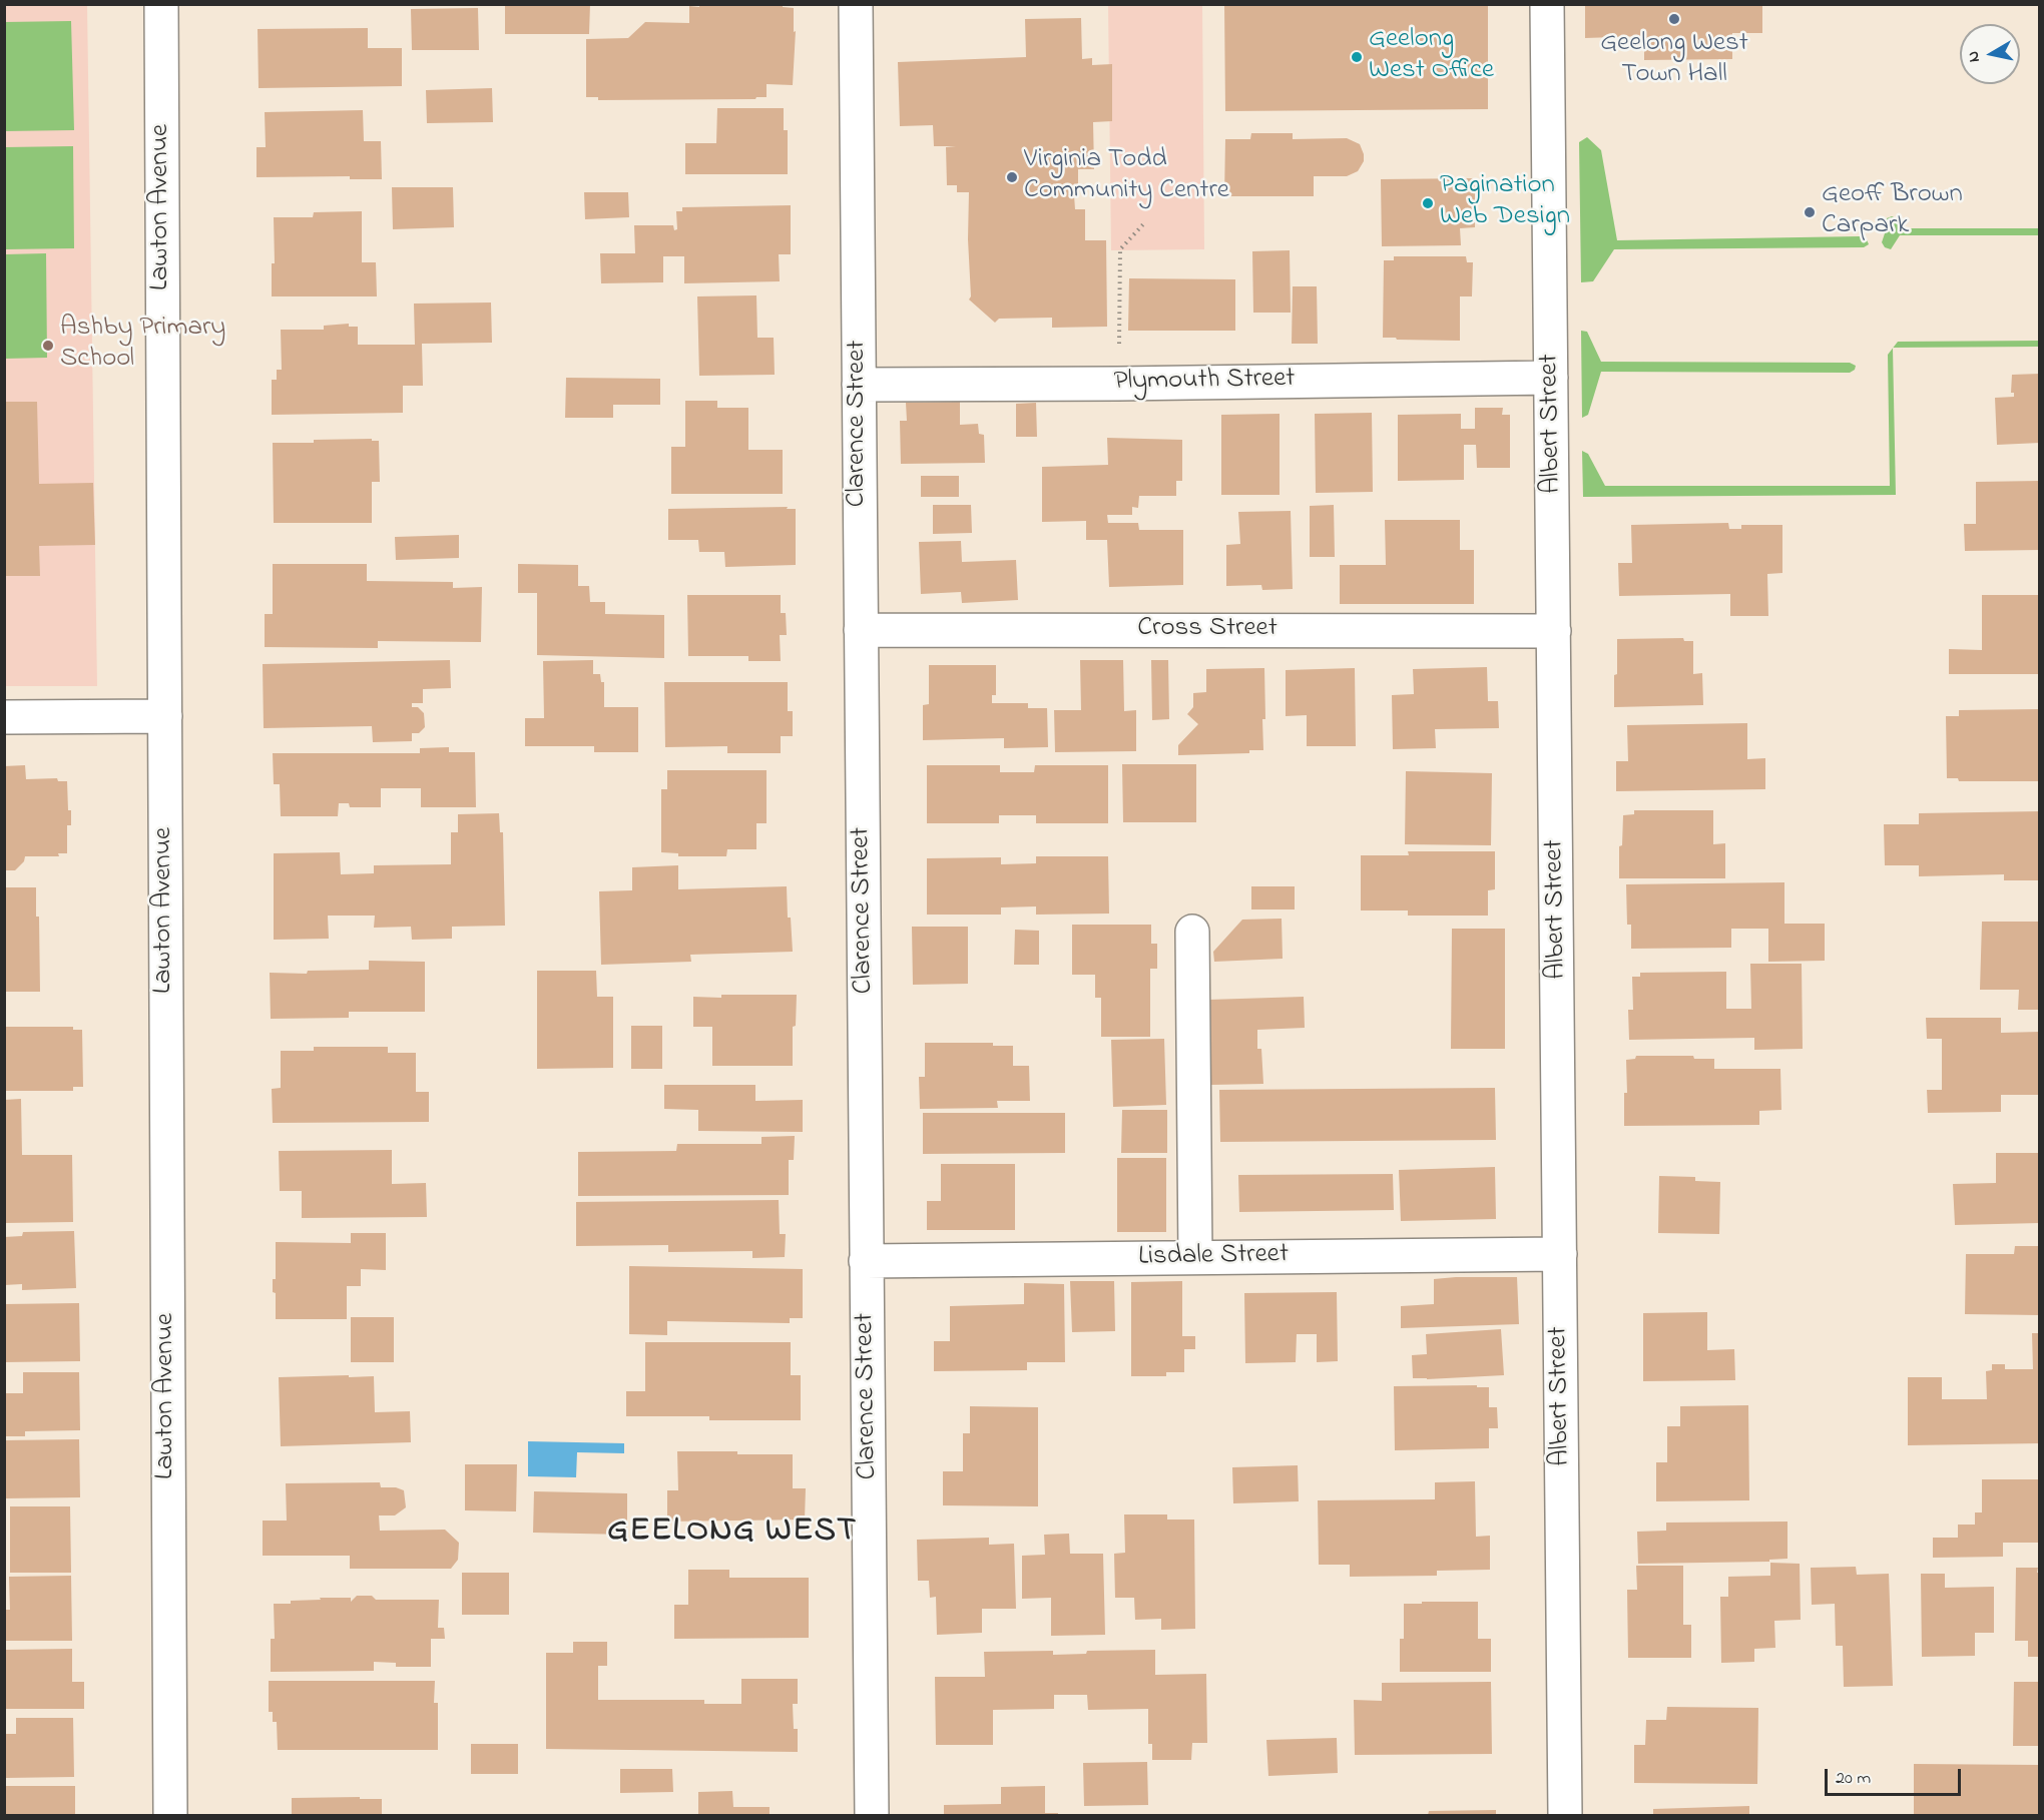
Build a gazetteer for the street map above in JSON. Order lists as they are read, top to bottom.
{
  "streets": {
    "street": [
      "Lawton Avenue",
      "Plymouth Street",
      "Clarence Street",
      "Albert Street",
      "Cross Street",
      "Lisdale Street"
    ]
  },
  "crossings": [
    ["Plymouth Street", "Clarence Street"],
    ["Plymouth Street", "Albert Street"],
    ["Clarence Street", "Cross Street"],
    ["Clarence Street", "Lisdale Street"],
    ["Albert Street", "Cross Street"],
    ["Albert Street", "Lisdale Street"]
  ],
  "districts": ["GEELONG WEST"],
  "places": [
    "Geelong West Town Hall",
    "Geelong West Office",
    "Virginia Todd Community Centre",
    "Pagination Web Design",
    "Geoff Brown Carpark",
    "Ashby Primary School"
  ],
  "scale_bar": "20 m",
  "north": "left"
}
